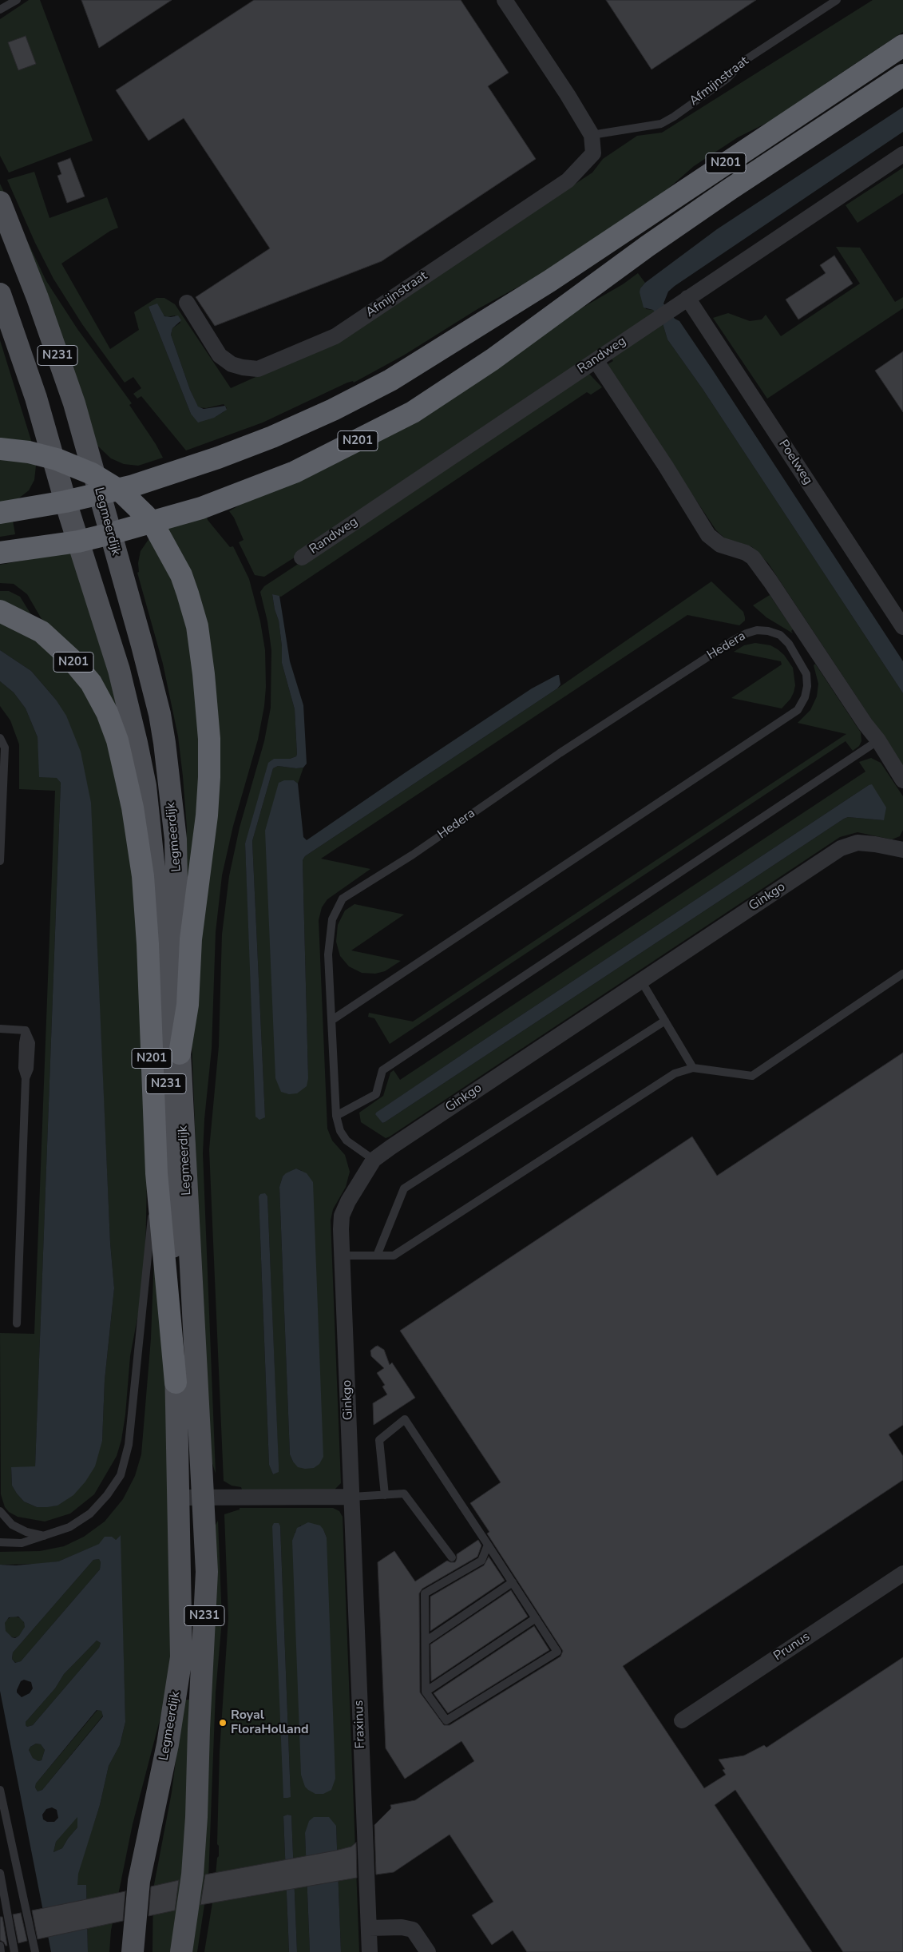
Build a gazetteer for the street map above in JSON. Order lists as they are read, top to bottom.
{
  "streets": {
    "highway": ["N201", "N231"],
    "main road": ["Legmeerdijk"],
    "street": [
      "Afmijnstraat",
      "Randweg",
      "Poelweg",
      "Ginkgo",
      "Prunus",
      "Fraxinus"
    ],
    "lane": ["Hedera"]
  },
  "crossings": [
    ["N201", "Legmeerdijk"],
    ["N231", "Legmeerdijk"],
    ["Randweg", "Poelweg"],
    ["Hedera", "Ginkgo"],
    ["Ginkgo", "Fraxinus"]
  ],
  "places": ["Royal FloraHolland"]
}
